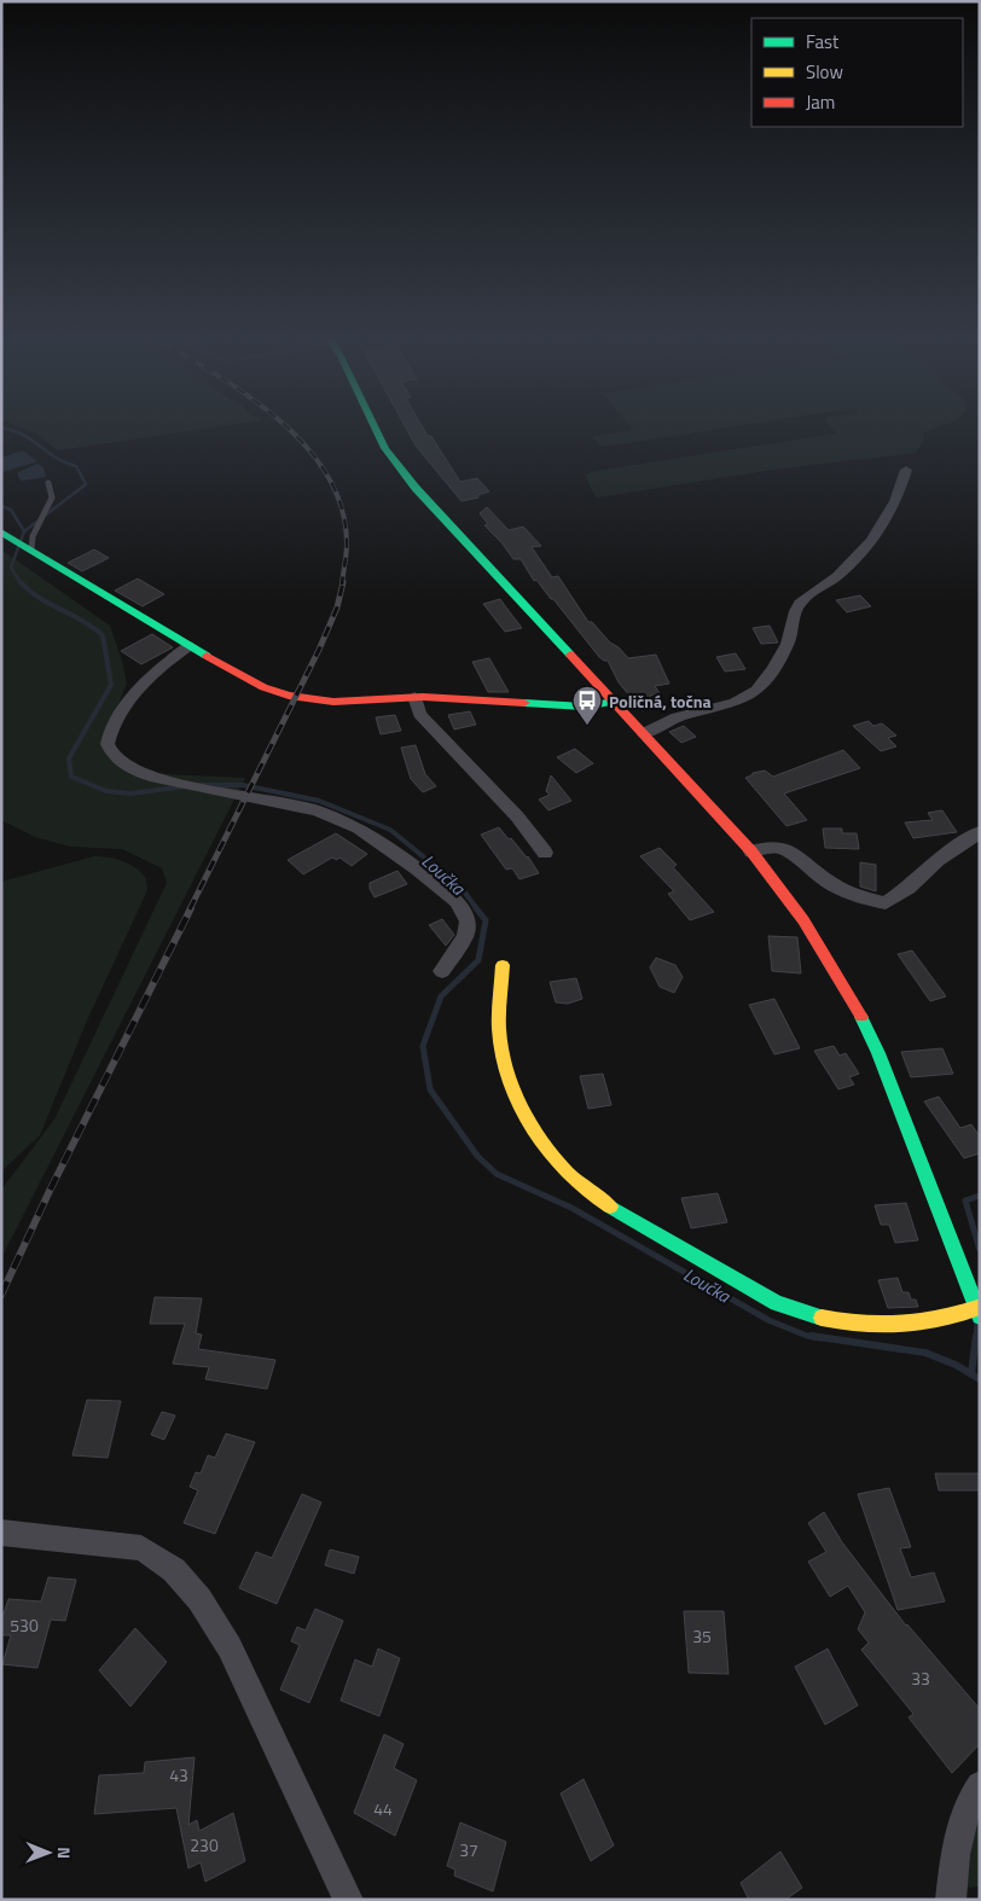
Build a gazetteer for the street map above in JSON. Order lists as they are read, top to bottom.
{
  "water": ["Loučka"],
  "places": {
    "bus stop": ["Poličná, točna"]
  },
  "house_numbers": [
    "530",
    "35",
    "33",
    "43",
    "44",
    "230",
    "37"
  ],
  "legend": ["Fast", "Slow", "Jam"],
  "north": "right"
}
